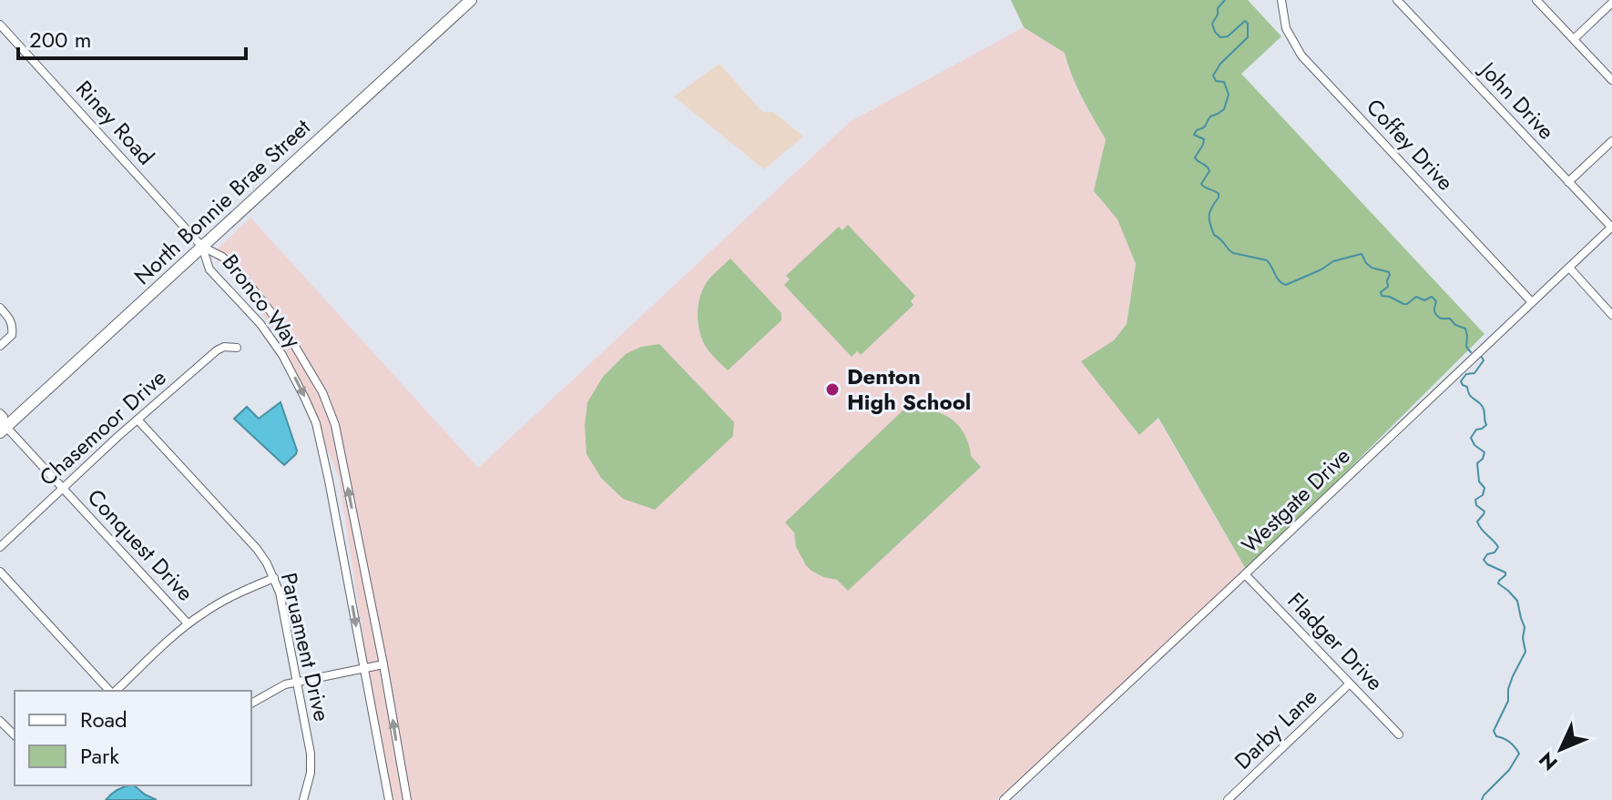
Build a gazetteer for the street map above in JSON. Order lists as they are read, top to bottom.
{
  "streets": {
    "main road": ["North Bonnie Brae Street"],
    "street": [
      "John Drive",
      "Riney Road",
      "Coffey Drive",
      "Bronco Way",
      "Chasemoor Drive",
      "Westgate Drive",
      "Conquest Drive",
      "Fladger Drive",
      "Paruament Drive",
      "Darby Lane"
    ]
  },
  "crossings": [
    ["John Drive", "Westgate Drive"],
    ["Riney Road", "North Bonnie Brae Street"],
    ["Riney Road", "Bronco Way"],
    ["Coffey Drive", "Westgate Drive"],
    ["North Bonnie Brae Street", "Bronco Way"],
    ["North Bonnie Brae Street", "Conquest Drive"],
    ["Chasemoor Drive", "Conquest Drive"],
    ["Chasemoor Drive", "Paruament Drive"],
    ["Westgate Drive", "Fladger Drive"],
    ["Fladger Drive", "Darby Lane"]
  ],
  "places": ["Denton High School"],
  "legend": ["Road", "Park"],
  "scale_bar": "200 m",
  "north": "bottom left"
}
